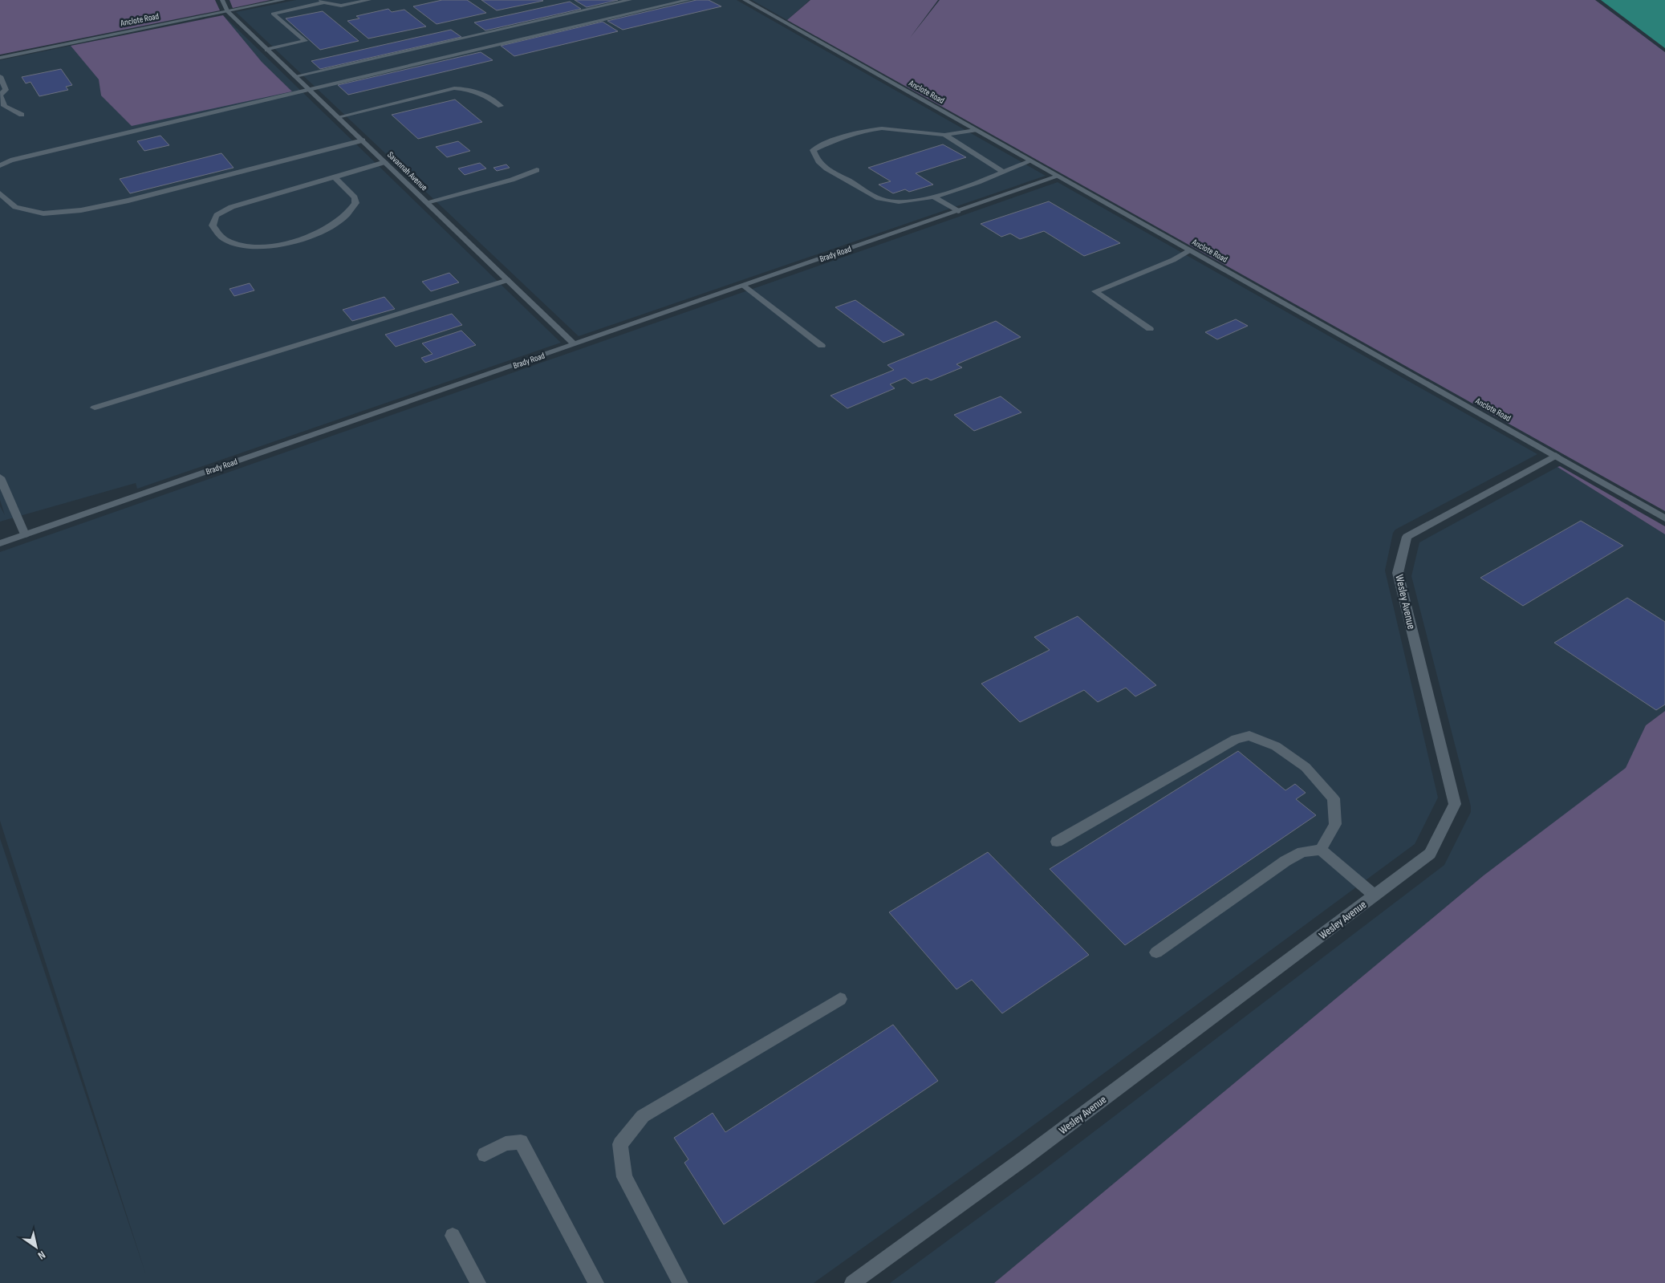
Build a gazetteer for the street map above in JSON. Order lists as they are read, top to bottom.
{
  "streets": {
    "street": [
      "Anclote Road",
      "Savannah Avenue",
      "Brady Road",
      "Wesley Avenue"
    ]
  },
  "crossings": [
    ["Anclote Road", "Savannah Avenue"],
    ["Anclote Road", "Brady Road"],
    ["Anclote Road", "Wesley Avenue"],
    ["Savannah Avenue", "Brady Road"]
  ],
  "north": "bottom right"
}
